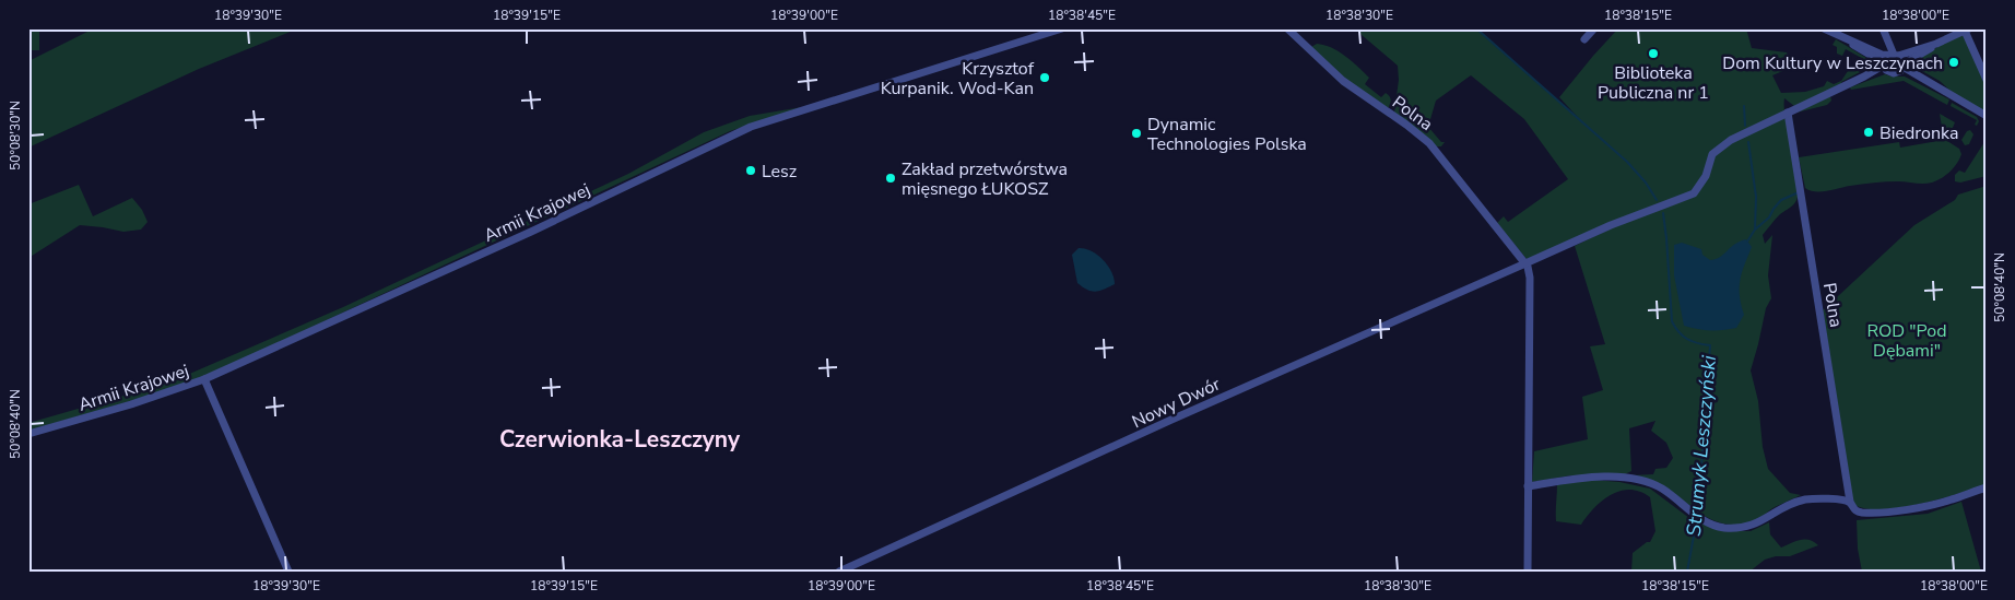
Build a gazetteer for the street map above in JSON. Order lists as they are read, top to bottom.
{
  "streets": {
    "street": ["Polna", "Armii Krajowej", "Nowy Dwór"]
  },
  "crossings": [
    ["Polna", "Nowy Dwór"]
  ],
  "districts": ["Czerwionka-Leszczyny"],
  "water": ["Strumyk Leszczyński"],
  "parks": ["ROD \"Pod Dębami\""],
  "places": [
    "Biblioteka Publiczna nr 1",
    "Dom Kultury w Leszczynach",
    "Krzysztof Kurpanik. Wod-Kan",
    "Biedronka",
    "Dynamic Technologies Polska",
    "Lesz",
    "Zakład przetwórstwa mięsnego ŁUKOSZ"
  ],
  "coordinates": [
    "18°39'30\"E",
    "18°39'15\"E",
    "18°39'00\"E",
    "18°38'45\"E",
    "18°38'30\"E",
    "18°38'15\"E",
    "18°38'00\"E",
    "50°08'30\"N",
    "50°08'40\"N"
  ]
}
